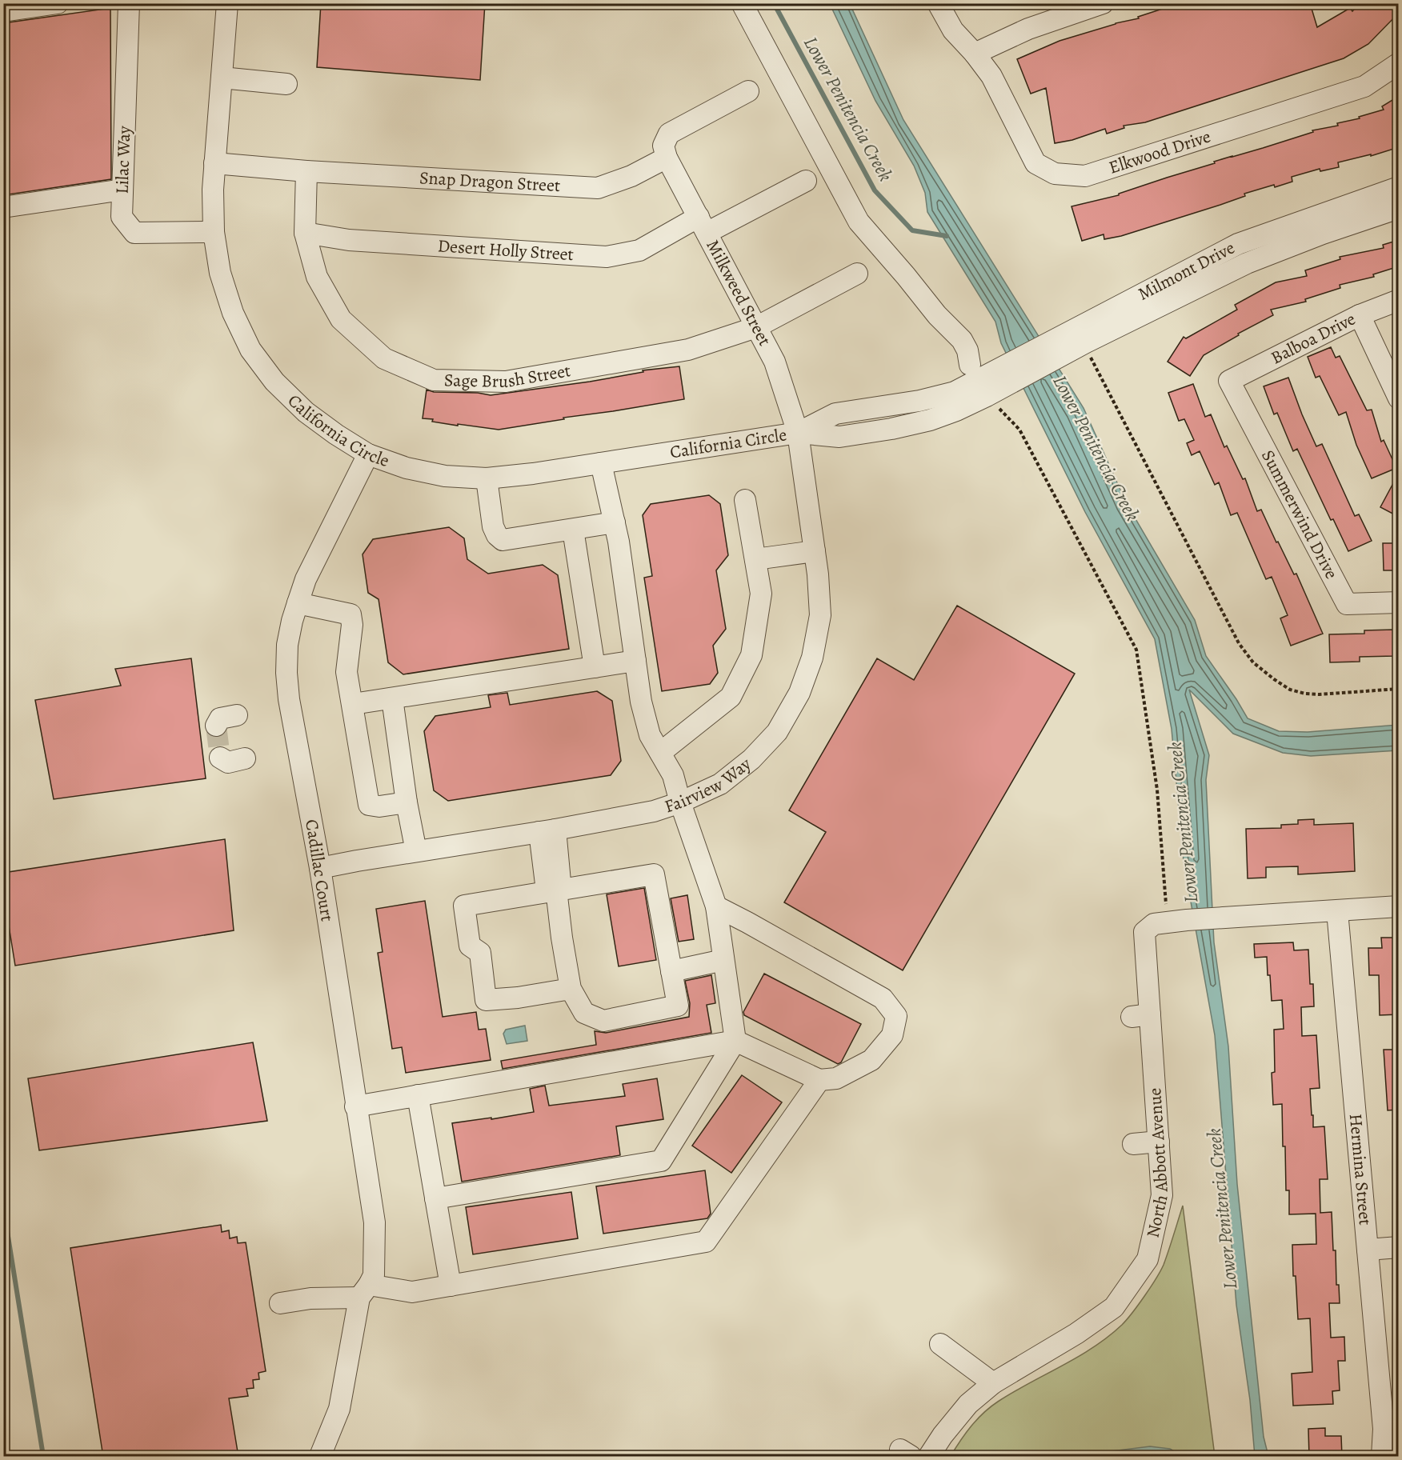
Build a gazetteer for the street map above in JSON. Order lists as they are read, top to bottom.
{
  "streets": {
    "street": [
      "Elkwood Drive",
      "Lilac Way",
      "Snap Dragon Street",
      "Desert Holly Street",
      "Milmont Drive",
      "Milkweed Street",
      "Balboa Drive",
      "Sage Brush Street",
      "California Circle",
      "Summerwind Drive",
      "Fairview Way",
      "Cadillac Court",
      "North Abbott Avenue",
      "Hermina Street"
    ]
  },
  "crossings": [
    ["Lilac Way", "California Circle"],
    ["Snap Dragon Street", "Milkweed Street"],
    ["Snap Dragon Street", "Sage Brush Street"],
    ["Snap Dragon Street", "California Circle"],
    ["Desert Holly Street", "Milkweed Street"],
    ["Desert Holly Street", "Sage Brush Street"],
    ["Milmont Drive", "California Circle"],
    ["Milkweed Street", "Sage Brush Street"],
    ["Milkweed Street", "California Circle"],
    ["Milkweed Street", "Fairview Way"],
    ["Balboa Drive", "Summerwind Drive"],
    ["California Circle", "Fairview Way"],
    ["California Circle", "Cadillac Court"],
    ["Fairview Way", "Cadillac Court"],
    ["North Abbott Avenue", "Hermina Street"]
  ],
  "water": ["Lower Penitencia Creek"]
}
